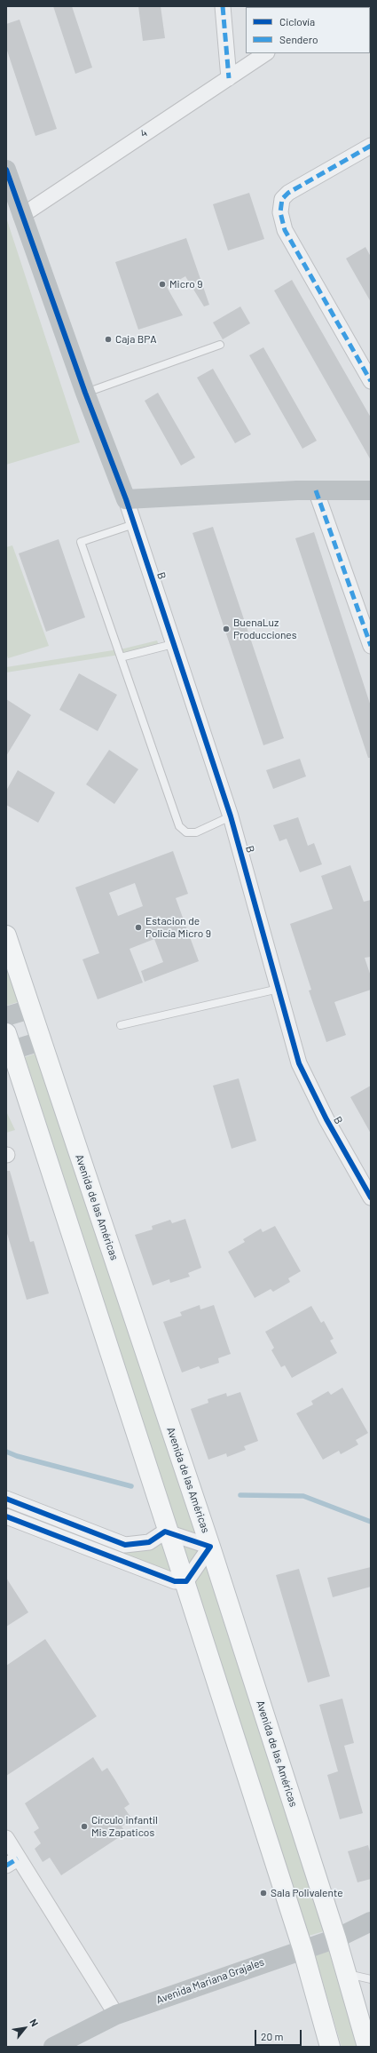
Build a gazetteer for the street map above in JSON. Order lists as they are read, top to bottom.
{
  "streets": {
    "main road": ["Avenida de las Américas"],
    "street": ["4", "B", "Avenida Mariana Grajales"]
  },
  "crossings": [
    ["Avenida de las Américas", "Avenida Mariana Grajales"]
  ],
  "places": [
    "Micro 9",
    "Caja BPA",
    "BuenaLuz Producciones",
    "Estacion de Policía Micro 9",
    "Círculo infantil Mis Zapaticos",
    "Sala Polivalente"
  ],
  "legend": ["Ciclovía", "Sendero"],
  "scale_bar": "20 m",
  "north": "top right"
}
